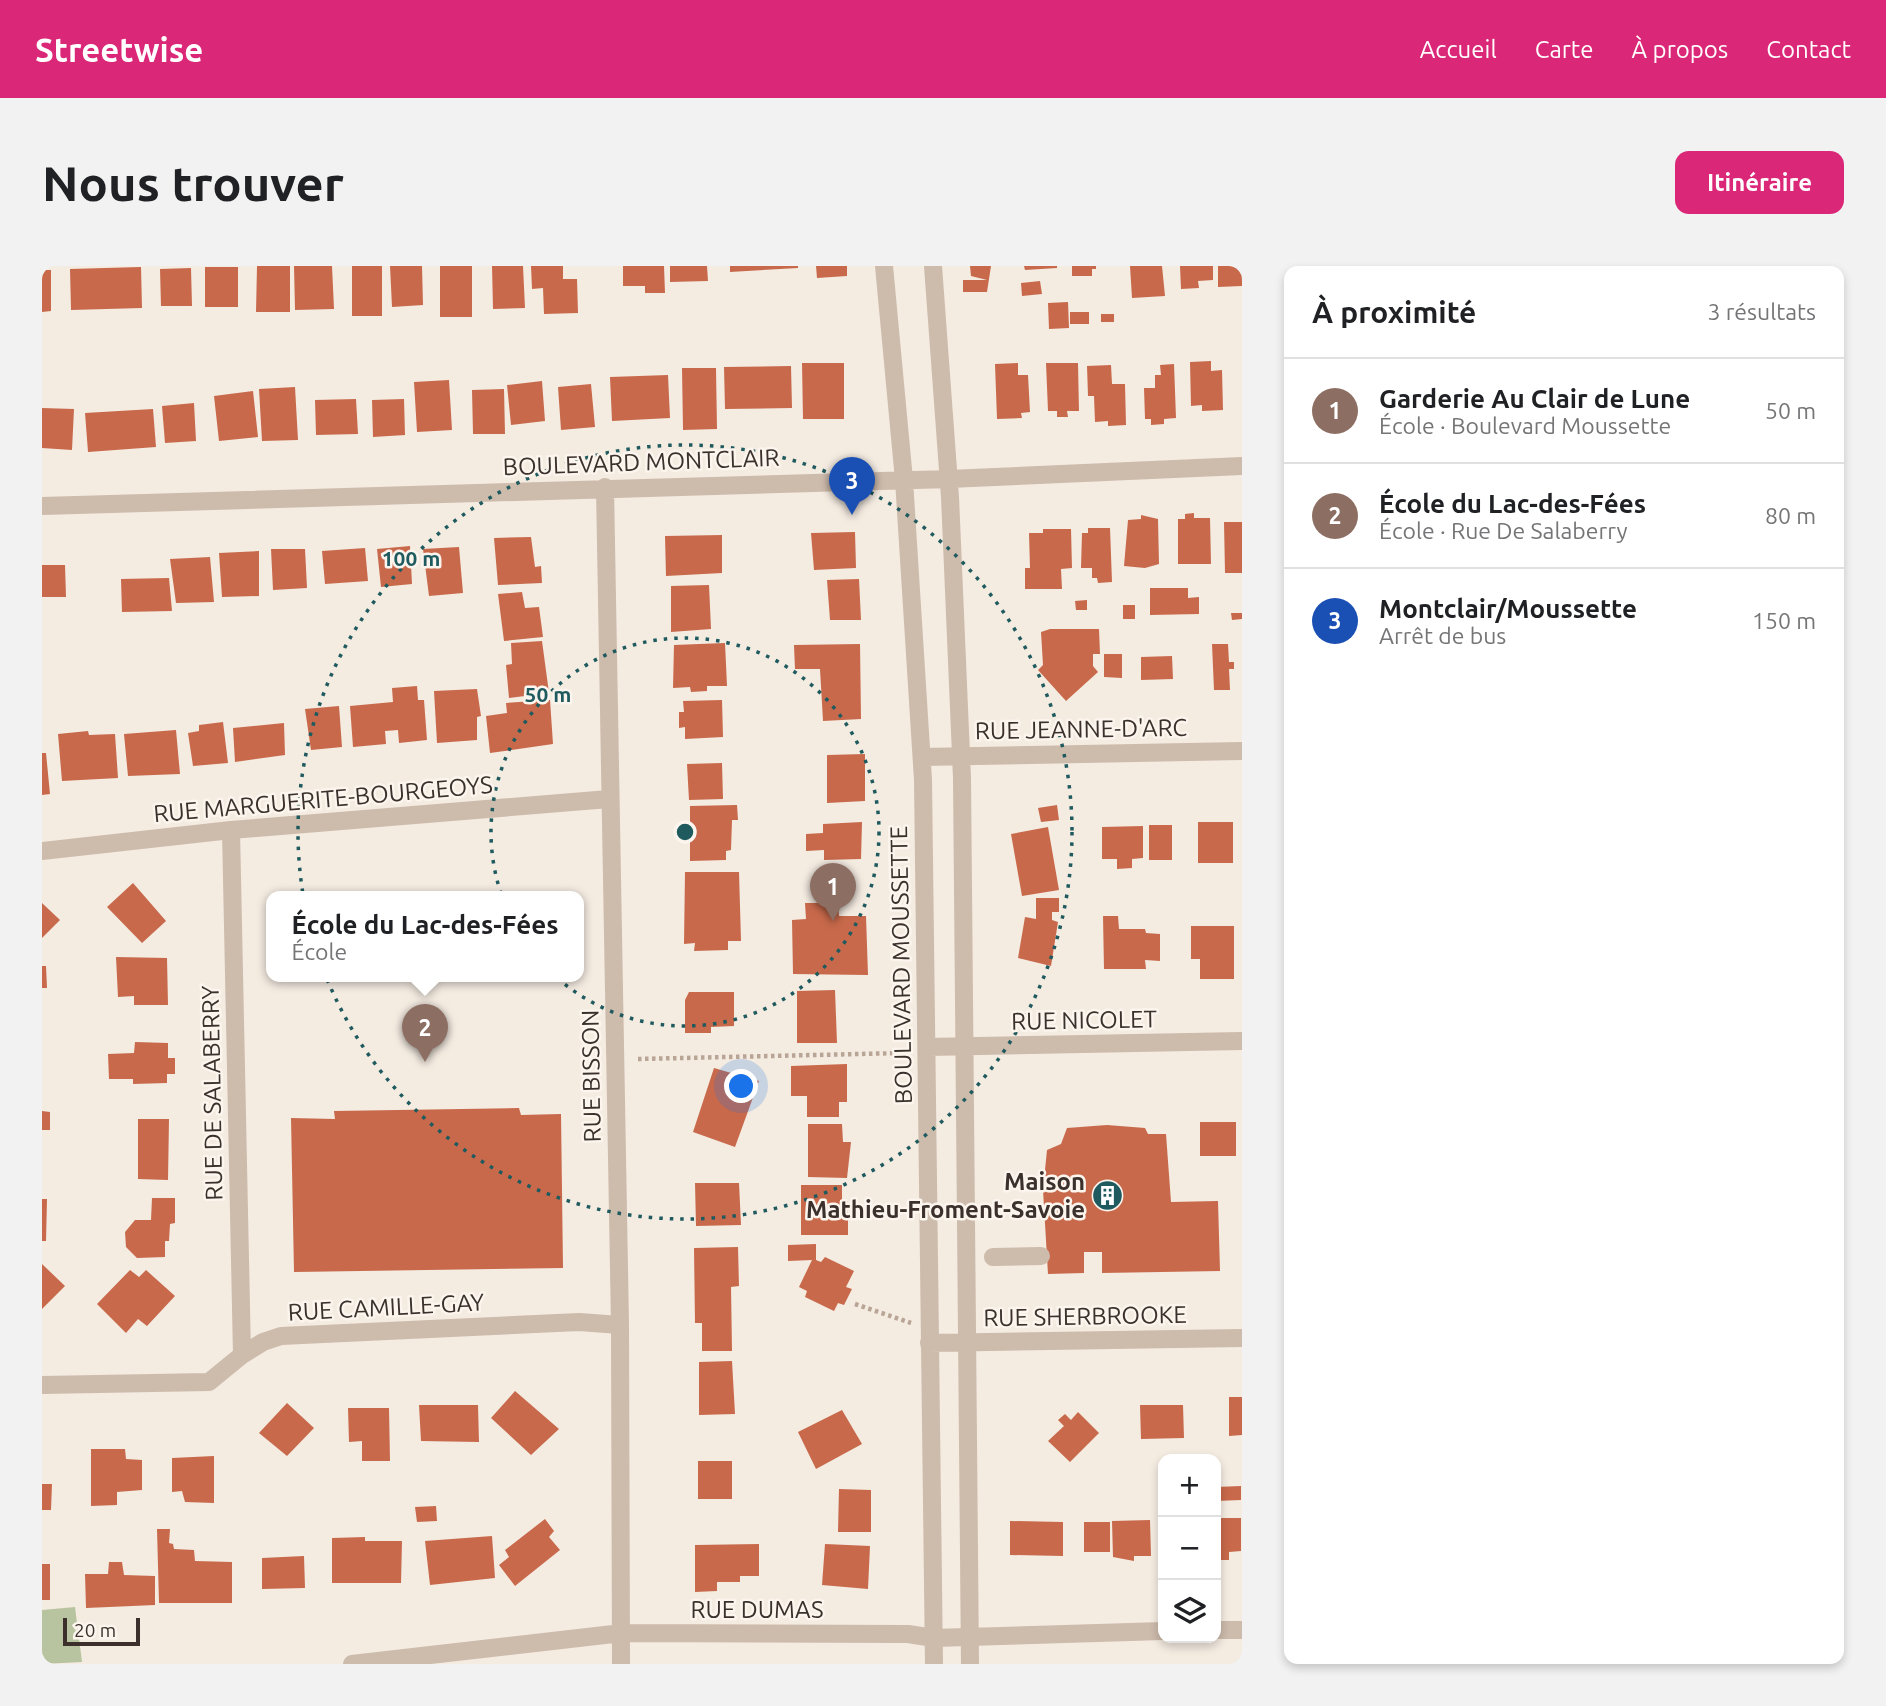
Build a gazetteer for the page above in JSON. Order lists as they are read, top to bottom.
{
  "streets": {
    "street": [
      "BOULEVARD MONTCLAIR",
      "RUE JEANNE-D'ARC",
      "RUE MARGUERITE-BOURGEOYS",
      "BOULEVARD MOUSSETTE",
      "RUE NICOLET",
      "RUE BISSON",
      "RUE DE SALABERRY",
      "RUE CAMILLE-GAY",
      "RUE SHERBROOKE",
      "RUE DUMAS"
    ]
  },
  "crossings": [
    ["BOULEVARD MONTCLAIR", "BOULEVARD MOUSSETTE"],
    ["BOULEVARD MONTCLAIR", "RUE BISSON"],
    ["RUE JEANNE-D'ARC", "BOULEVARD MOUSSETTE"],
    ["RUE MARGUERITE-BOURGEOYS", "RUE BISSON"],
    ["RUE MARGUERITE-BOURGEOYS", "RUE DE SALABERRY"],
    ["BOULEVARD MOUSSETTE", "RUE NICOLET"],
    ["BOULEVARD MOUSSETTE", "RUE SHERBROOKE"],
    ["BOULEVARD MOUSSETTE", "RUE DUMAS"],
    ["RUE BISSON", "RUE CAMILLE-GAY"],
    ["RUE BISSON", "RUE DUMAS"],
    ["RUE DE SALABERRY", "RUE CAMILLE-GAY"]
  ],
  "places": {
    "building": ["Maison Mathieu-Froment-Savoie"]
  },
  "scale_bar": "20 m",
  "page": {
    "header": "Streetwise",
    "nav": [
      "Accueil",
      "Carte",
      "À propos",
      "Contact"
    ],
    "buttons": "Itinéraire",
    "title": "Nous trouver",
    "heading": ["À proximité", "3 résultats"],
    "list": [
      {
        "mark": "1",
        "name": "Garderie Au Clair de Lune",
        "note": "École · Boulevard Moussette",
        "value": "50 m"
      },
      {
        "mark": "2",
        "name": "École du Lac-des-Fées",
        "note": "École · Rue De Salaberry",
        "value": "80 m"
      },
      {
        "mark": "3",
        "name": "Montclair/Moussette",
        "note": "Arrêt de bus",
        "value": "150 m"
      }
    ],
    "pins": ["3", "1", "2"],
    "popup": ["École du Lac-des-Fées", "École"],
    "map_buttons": ["+", "−"],
    "scale": "20 m"
  },
  "rings": ["100 m", "50 m"]
}
